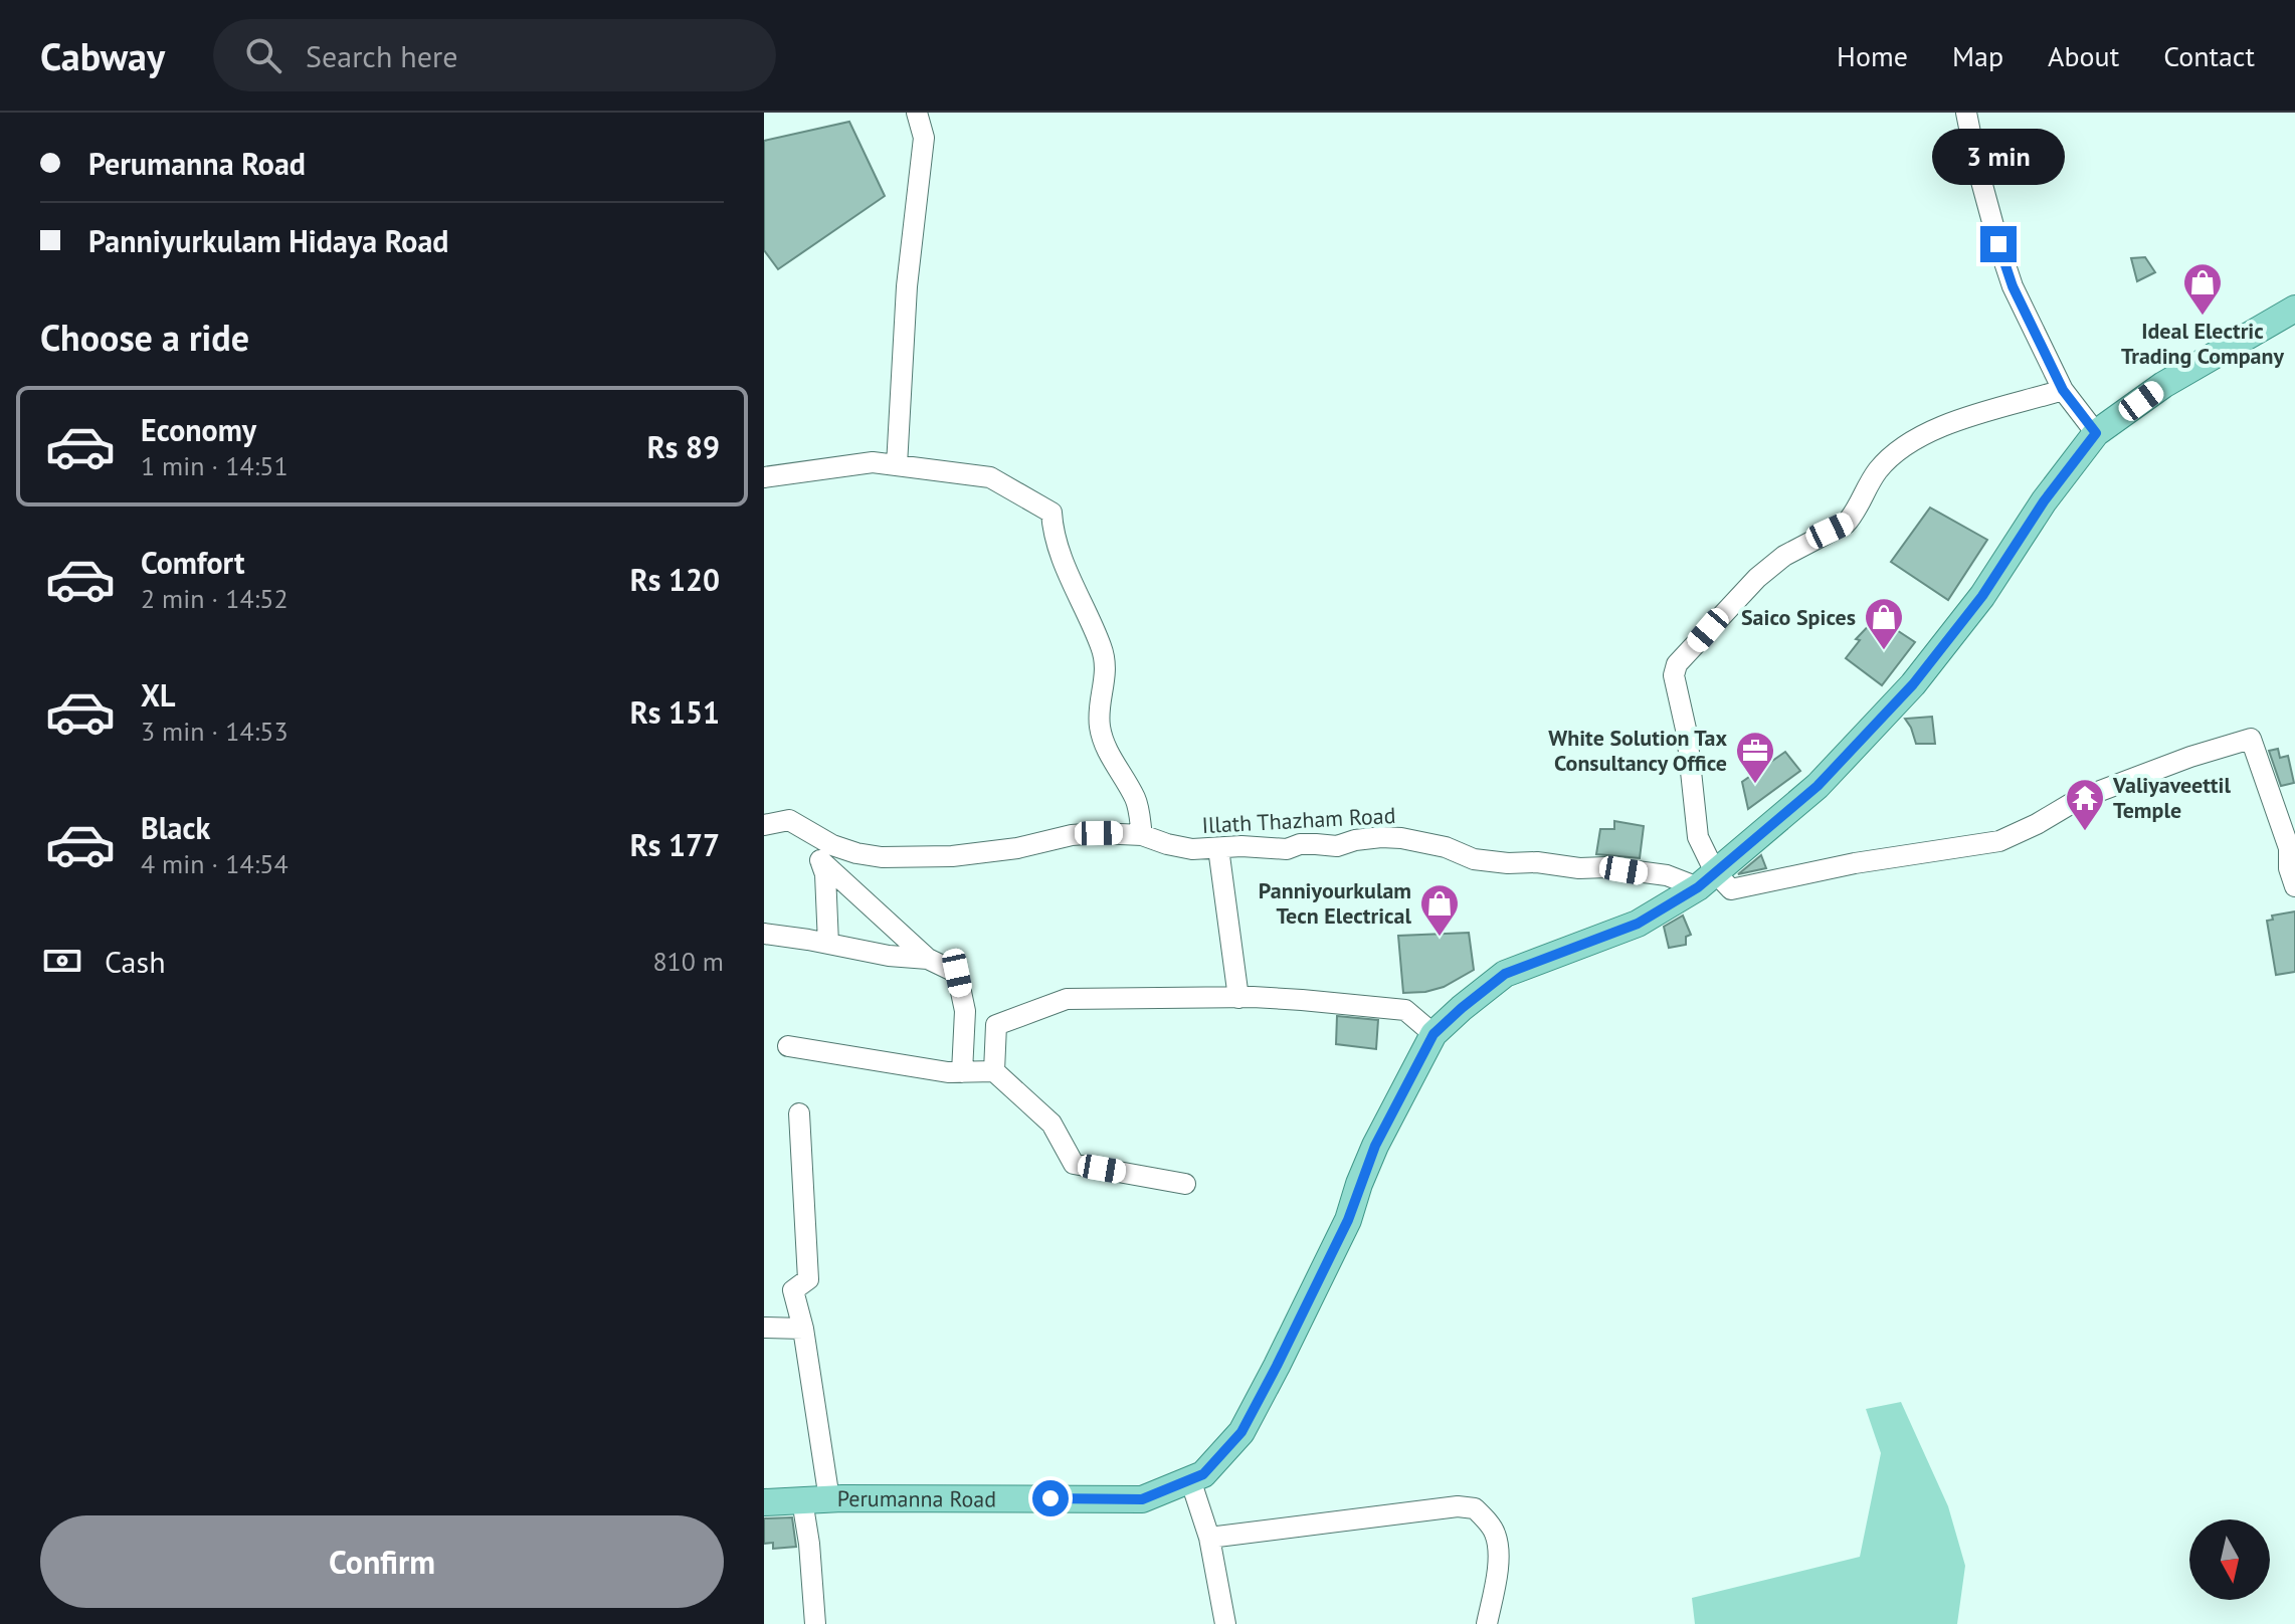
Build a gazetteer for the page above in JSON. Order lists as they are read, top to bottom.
{
  "streets": {
    "main road": ["Perumanna Road"],
    "street": ["Illath Thazham Road"]
  },
  "crossings": [
    ["Illath Thazham Road", "Perumanna Road"]
  ],
  "places": {
    "shop": ["Ideal Electric Trading Company", "Saico Spices", "Panniyourkulam Tecn Electrical"],
    "office": ["White Solution Tax Consultancy Office"],
    "temple": ["Valiyaveettil Temple"]
  },
  "north": "bottom",
  "page": {
    "header": "Cabway",
    "search": "Search here",
    "nav": [
      "Home",
      "Map",
      "About",
      "Contact"
    ],
    "banner": ["Perumanna Road", "Panniyurkulam Hidaya Road"],
    "bubble": "3 min",
    "heading": "Choose a ride",
    "list": [
      {
        "name": "Economy",
        "note": "1 min · 14:51",
        "value": "Rs 89"
      },
      {
        "name": "Comfort",
        "note": "2 min · 14:52",
        "value": "Rs 120"
      },
      {
        "name": "XL",
        "note": "3 min · 14:53",
        "value": "Rs 151"
      },
      {
        "name": "Black",
        "note": "4 min · 14:54",
        "value": "Rs 177"
      }
    ],
    "pay": ["Cash", "810 m"],
    "buttons": "Confirm"
  }
}
